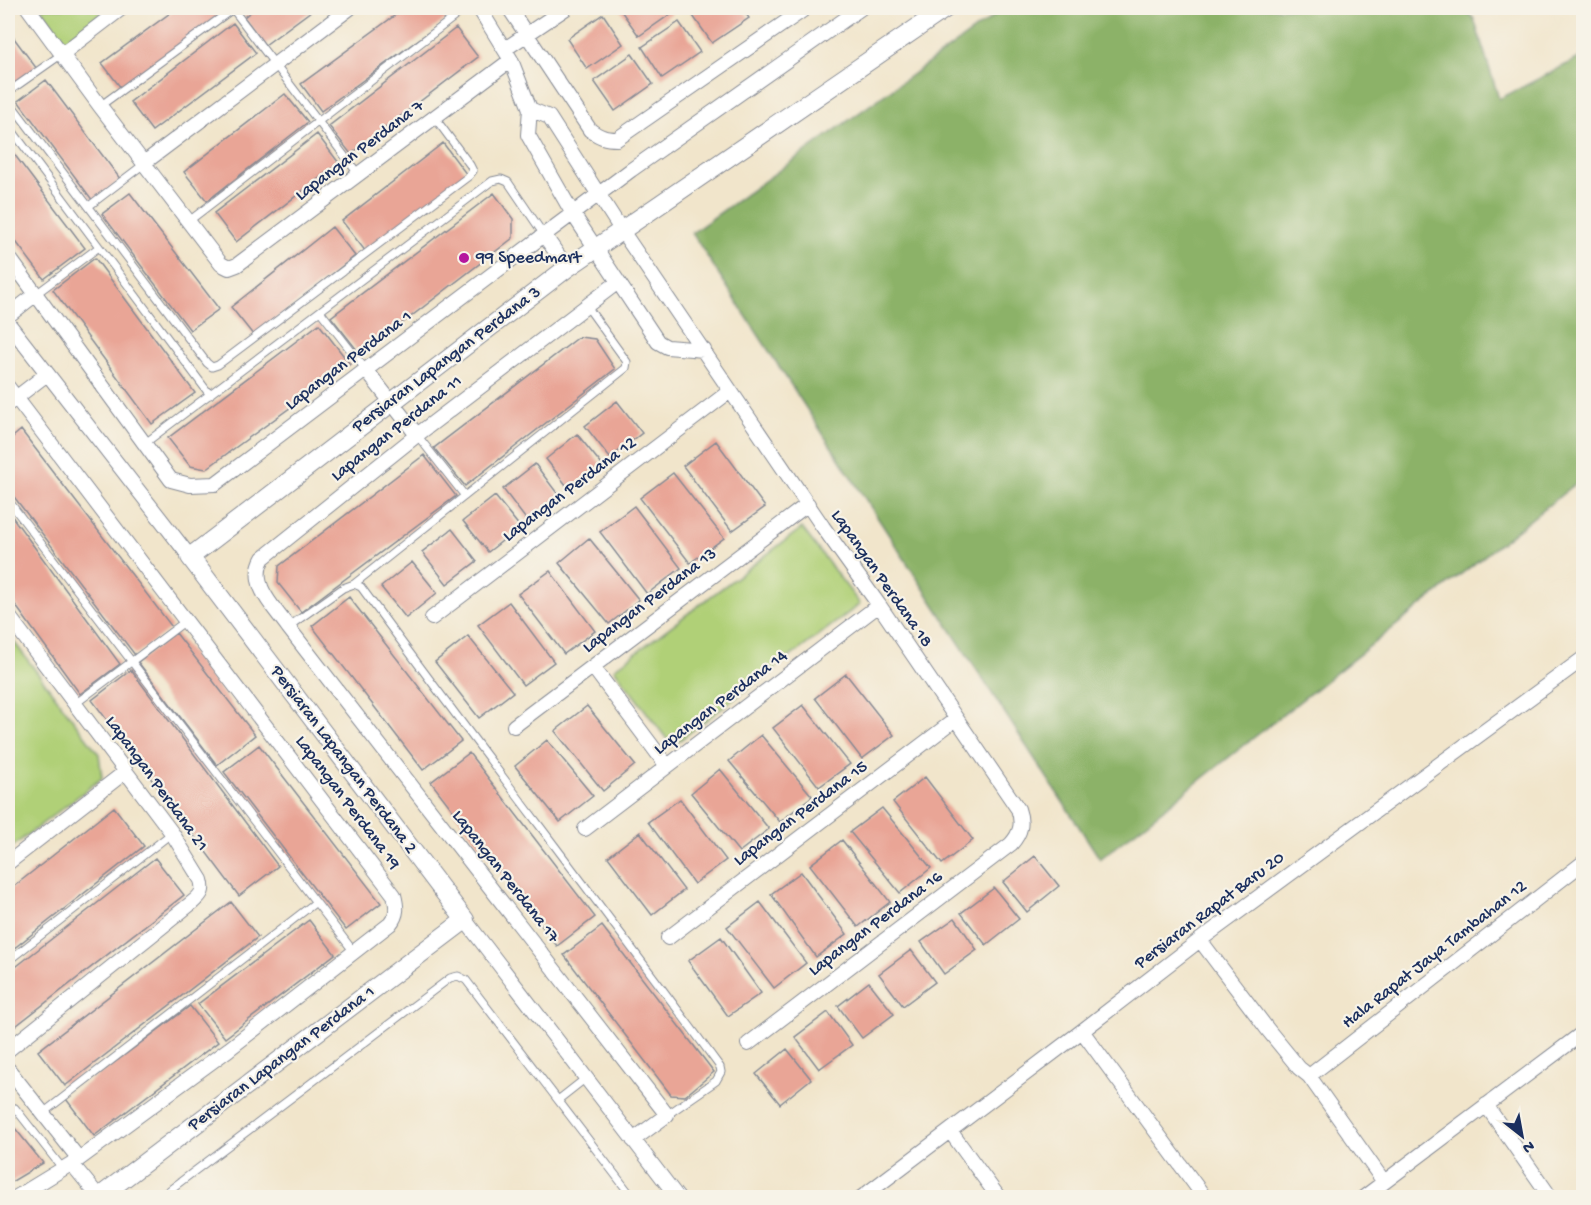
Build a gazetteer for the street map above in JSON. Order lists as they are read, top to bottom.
{
  "streets": {
    "street": [
      "Lapangan Perdana 7",
      "Persiaran Lapangan Perdana 3",
      "Lapangan Perdana 1",
      "Lapangan Perdana 11",
      "Lapangan Perdana 12",
      "Lapangan Perdana 18",
      "Lapangan Perdana 13",
      "Lapangan Perdana 14",
      "Persiaran Lapangan Perdana 2",
      "Lapangan Perdana 21",
      "Lapangan Perdana 19",
      "Lapangan Perdana 15",
      "Lapangan Perdana 17",
      "Persiaran Rapat Baru 20",
      "Lapangan Perdana 16",
      "Hala Rapat Jaya Tambahan 12",
      "Persiaran Lapangan Perdana 1"
    ]
  },
  "crossings": [
    ["Persiaran Lapangan Perdana 3", "Lapangan Perdana 18"],
    ["Persiaran Lapangan Perdana 3", "Persiaran Lapangan Perdana 2"],
    ["Lapangan Perdana 1", "Lapangan Perdana 18"],
    ["Lapangan Perdana 11", "Lapangan Perdana 17"],
    ["Lapangan Perdana 12", "Lapangan Perdana 18"],
    ["Lapangan Perdana 18", "Lapangan Perdana 13"],
    ["Lapangan Perdana 18", "Lapangan Perdana 14"],
    ["Lapangan Perdana 18", "Lapangan Perdana 15"],
    ["Lapangan Perdana 18", "Lapangan Perdana 16"],
    ["Persiaran Lapangan Perdana 2", "Persiaran Lapangan Perdana 1"]
  ],
  "places": ["99 Speedmart"],
  "north": "bottom right"
}
